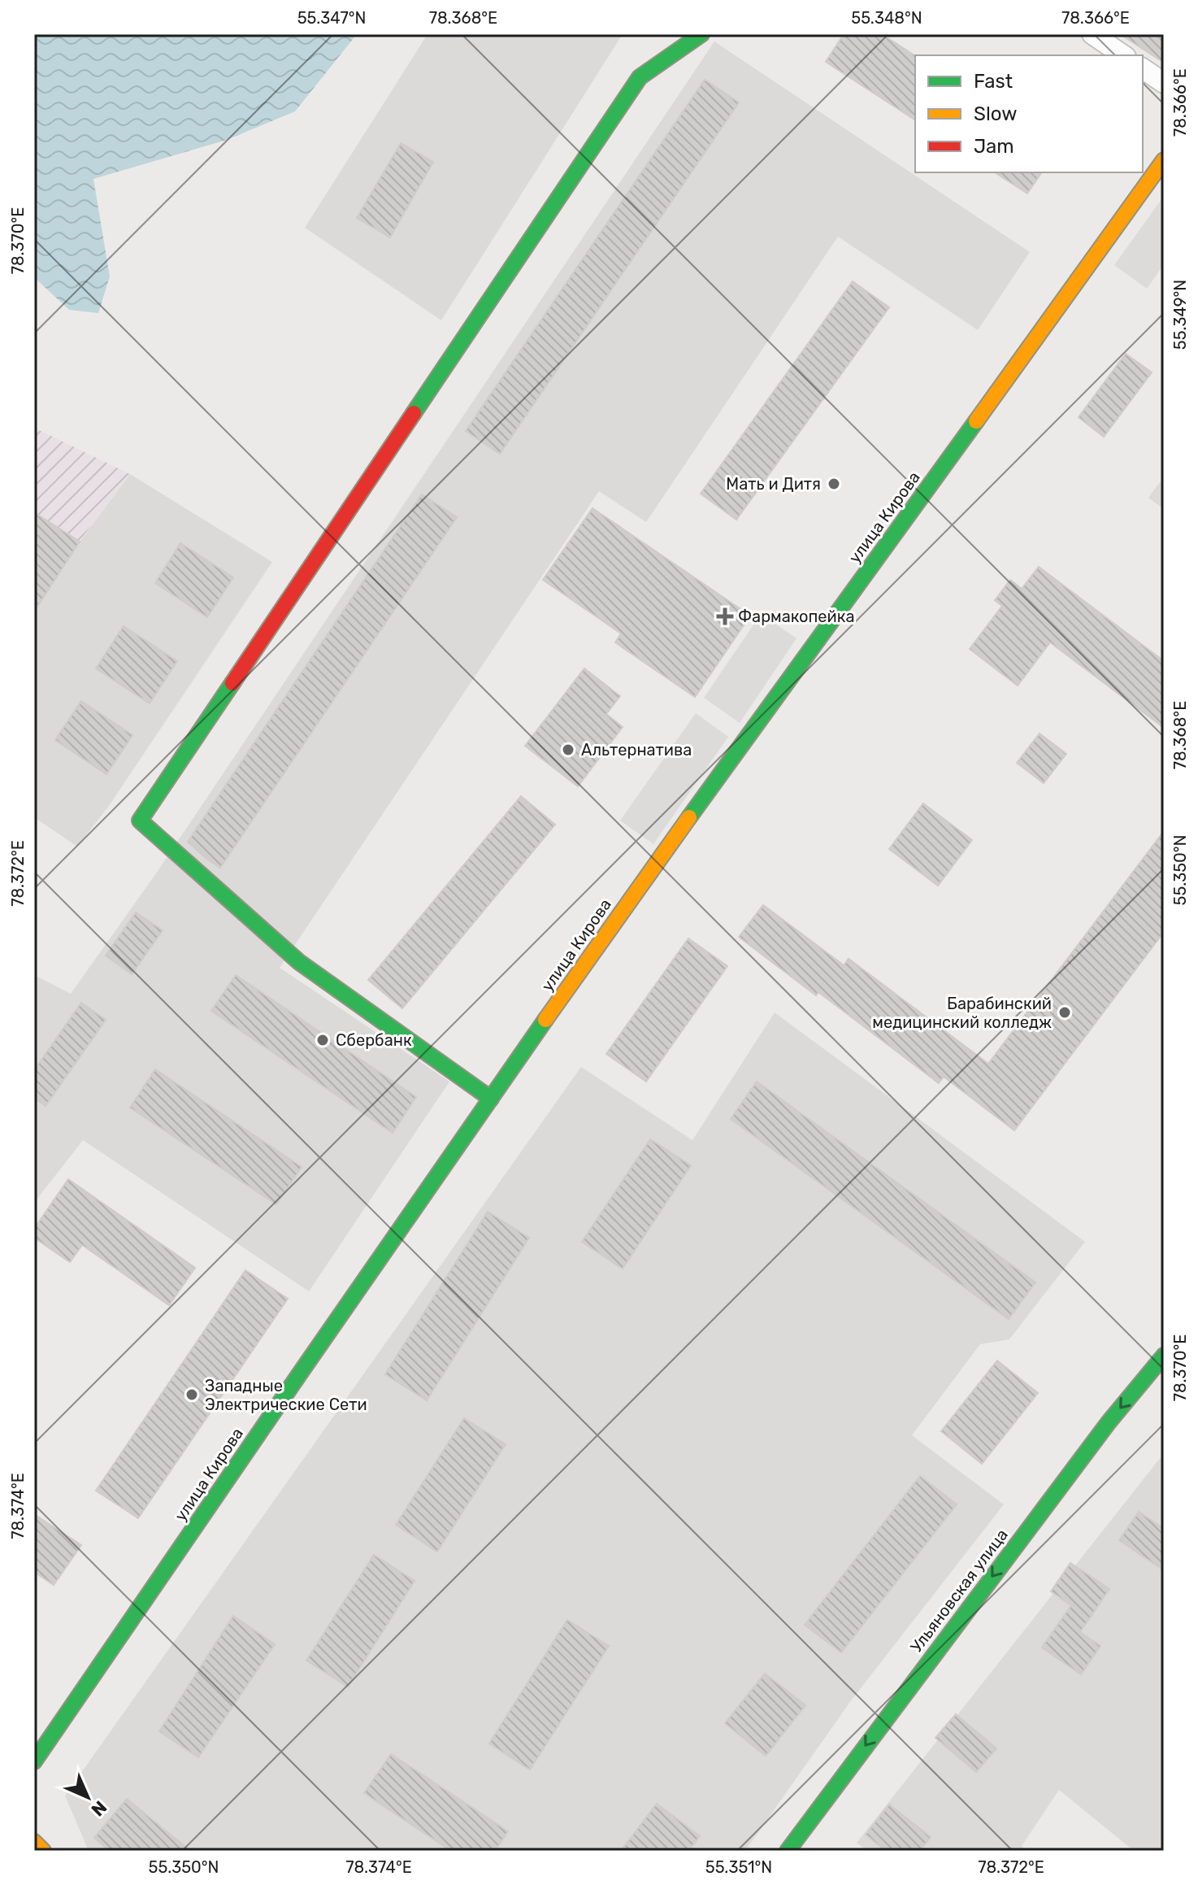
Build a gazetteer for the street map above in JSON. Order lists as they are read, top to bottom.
{
  "streets": {
    "street": ["улица Кирова", "Ульяновская улица"]
  },
  "one_way": ["Ульяновская улица"],
  "places": {
    "other": [
      "Мать и Дитя",
      "Альтернатива",
      "Барабинский медицинский колледж",
      "Сбербанк",
      "Западные Электрические Сети"
    ],
    "health": ["Фармакопейка"]
  },
  "legend": ["Fast", "Slow", "Jam"],
  "north": "bottom right",
  "coordinates": [
    "55.347°N",
    "78.368°E",
    "55.348°N",
    "78.366°E",
    "78.370°E",
    "55.349°N",
    "55.350°N",
    "78.372°E",
    "78.374°E",
    "55.351°N"
  ]
}
